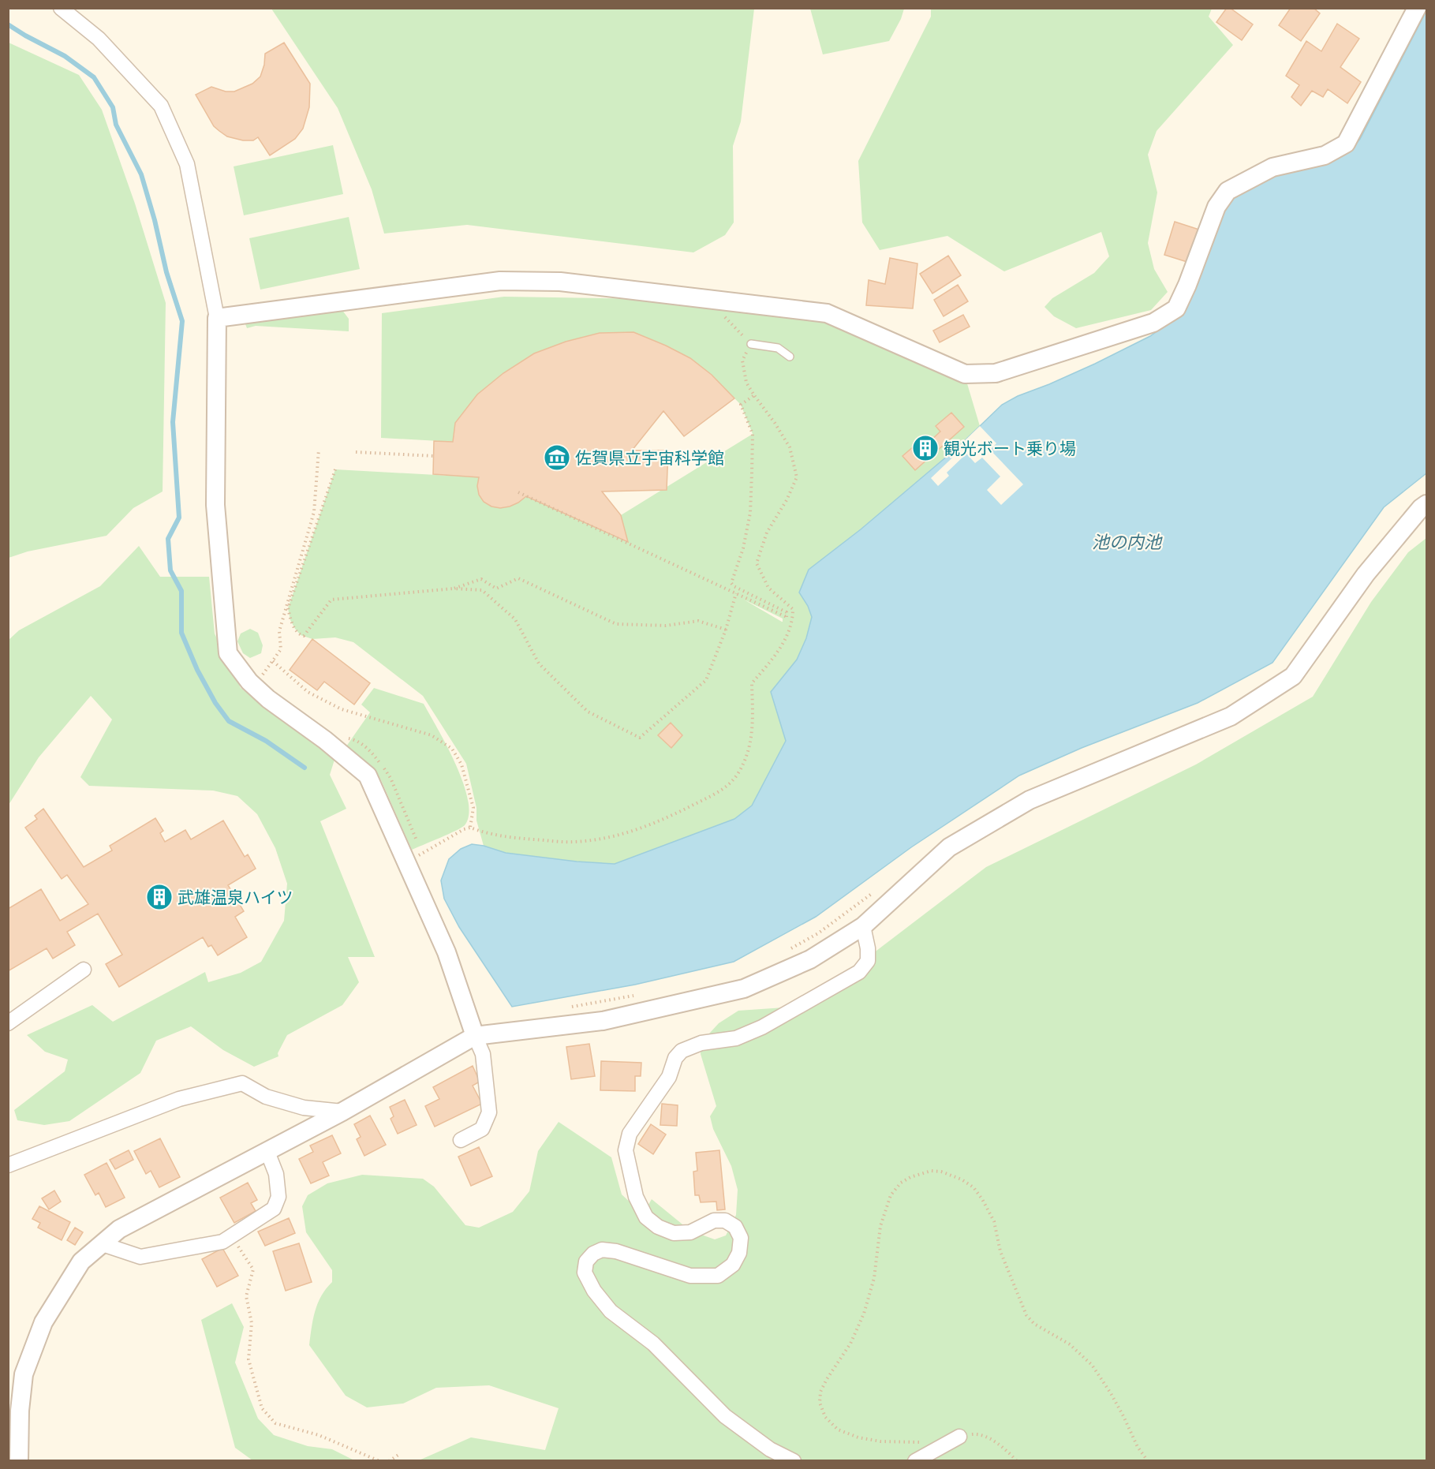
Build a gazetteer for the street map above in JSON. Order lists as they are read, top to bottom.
{
  "water": ["池の内池"],
  "places": {
    "building": ["観光ボート乗り場", "武雄温泉ハイツ"],
    "museum": ["佐賀県立宇宙科学館"]
  }
}
